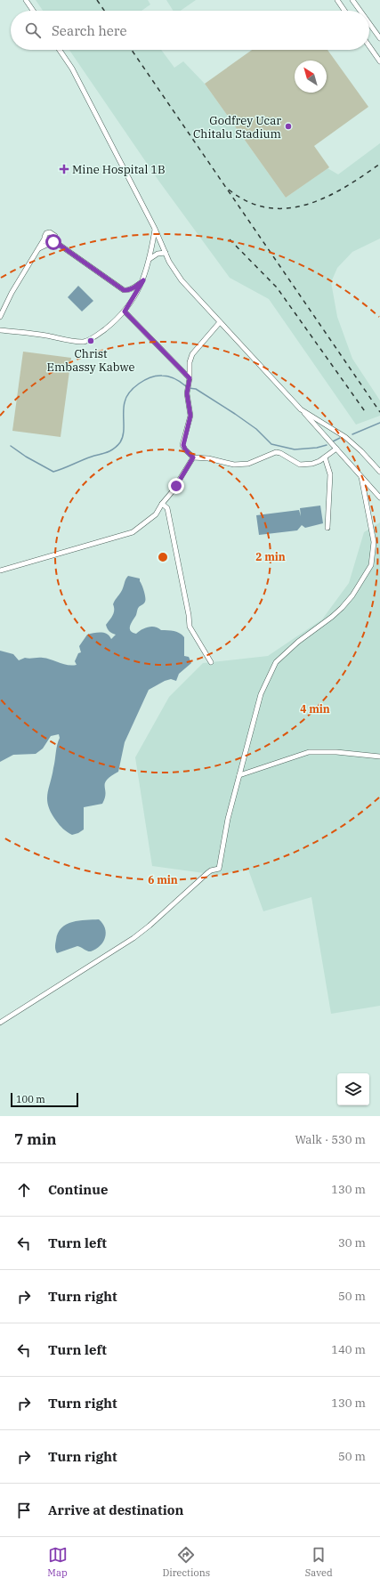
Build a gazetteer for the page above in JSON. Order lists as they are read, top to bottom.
{
  "places": {
    "other": ["Godfrey Ucar Chitalu Stadium", "Christ Embassy Kabwe"],
    "health": ["Mine Hospital 1B"]
  },
  "scale_bar": "100 m",
  "north": "top left",
  "page": {
    "search": "Search here",
    "scale": "100 m",
    "heading": ["7 min", "Walk · 530 m"],
    "list": [
      ["Continue", "130 m"],
      ["Turn left", "30 m"],
      ["Turn right", "50 m"],
      ["Turn left", "140 m"],
      ["Turn right", "130 m"],
      ["Turn right", "50 m"],
      "Arrive at destination"
    ],
    "nav": ["Map", "Directions", "Saved"]
  },
  "rings": ["2 min", "4 min", "6 min"]
}
